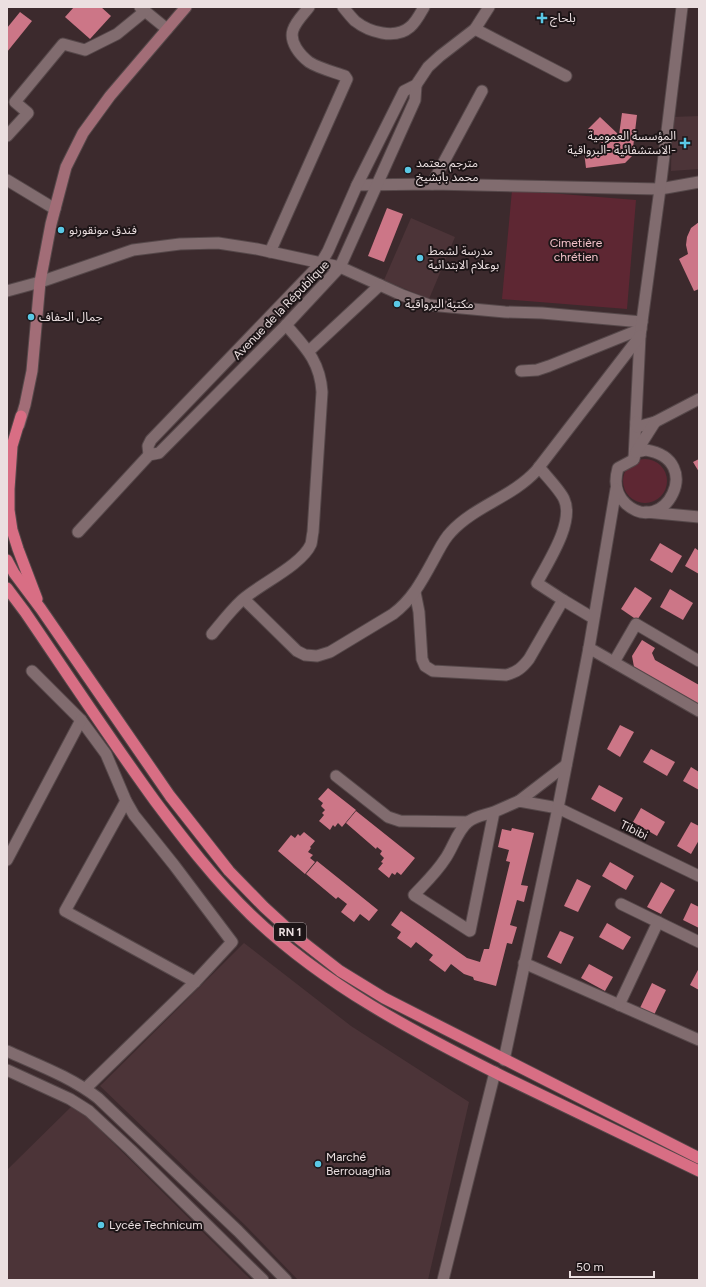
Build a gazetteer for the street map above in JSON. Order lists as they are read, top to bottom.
{
  "streets": {
    "highway": ["RN 1"],
    "street": ["Avenue de la République", "Tibibi"]
  },
  "parks": ["Cimetière chrétien"],
  "places": {
    "health": ["بلحاج", "المؤسسة العمومية الاستشفائية -البرواقية-"],
    "other": [
      "مترجم معتمد محمد بابشيخ",
      "فندق مونقورنو",
      "مدرسة لشمط بوعلام الابتدائية",
      "مكتبة البرواقية",
      "جمال الحفاف",
      "Marché Berrouaghia",
      "Lycée Technicum"
    ]
  },
  "scale_bar": "50 m"
}
